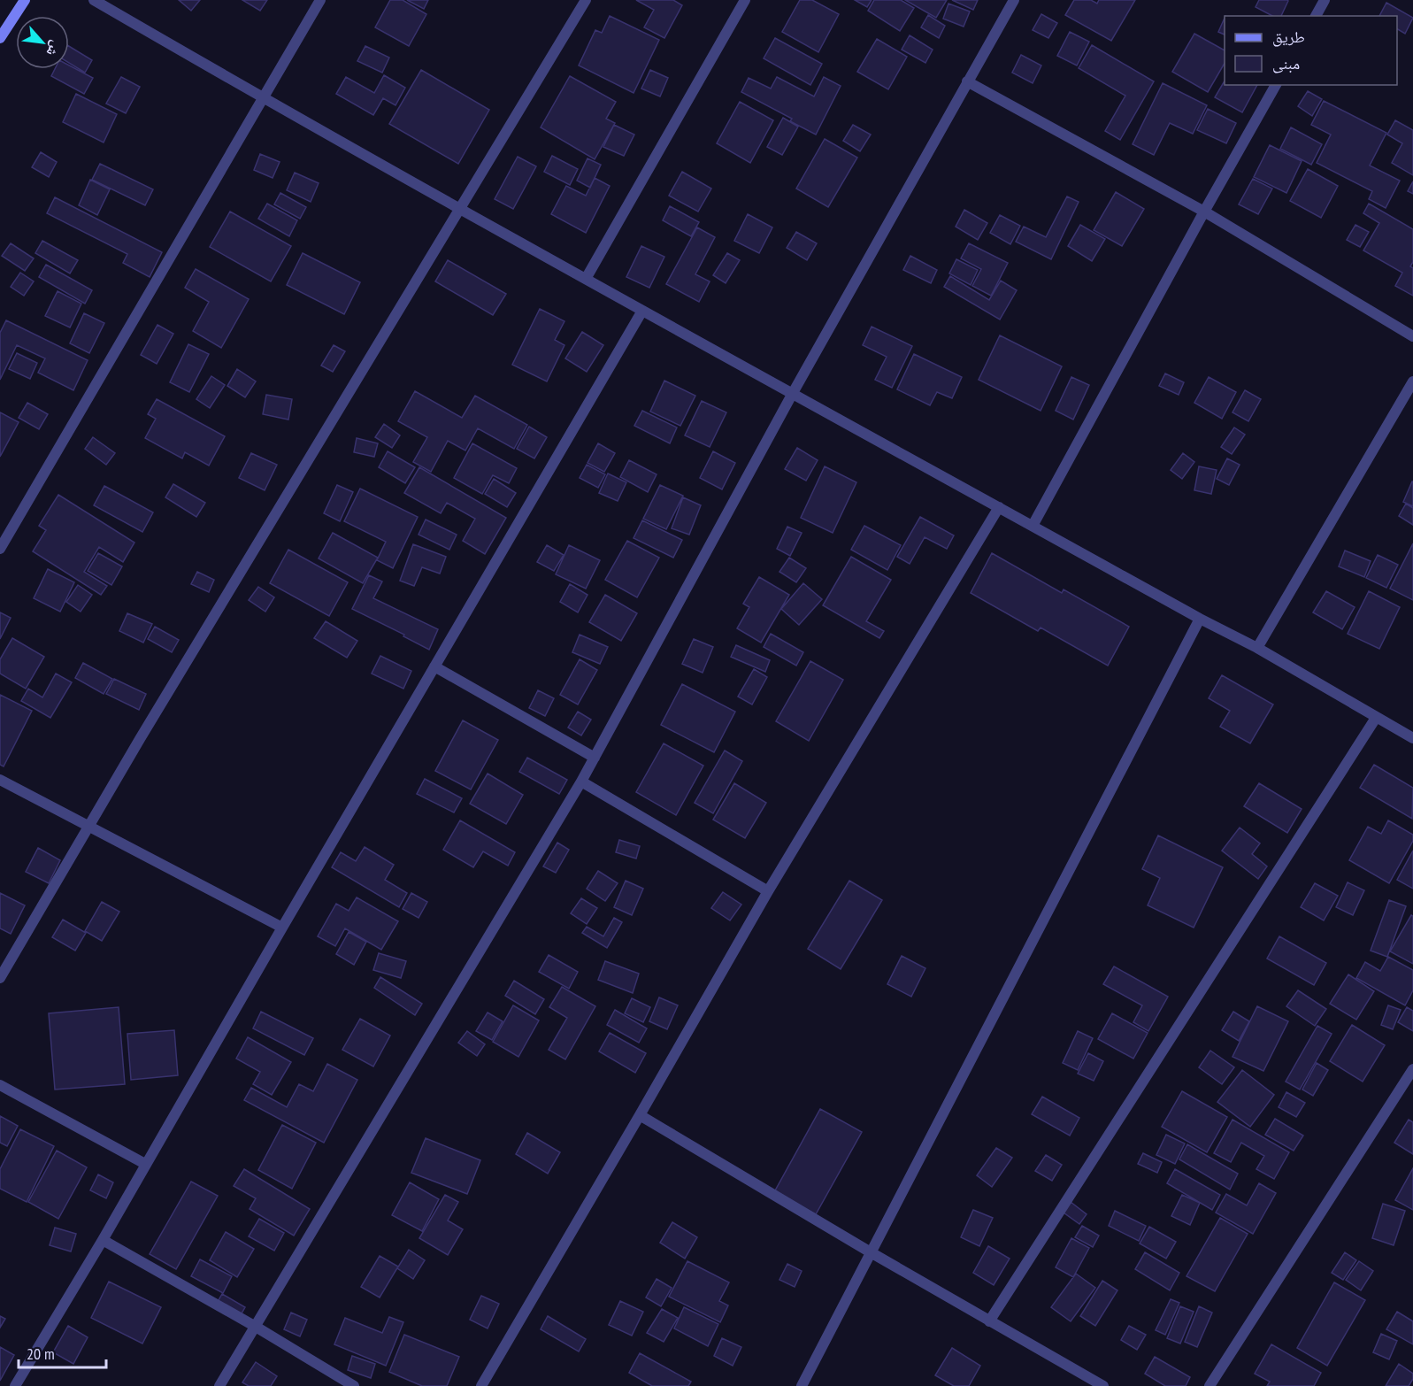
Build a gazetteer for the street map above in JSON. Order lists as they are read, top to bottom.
{
  "legend": ["طريق", "مبنى"],
  "scale_bar": "20 m",
  "north": "bottom right"
}
